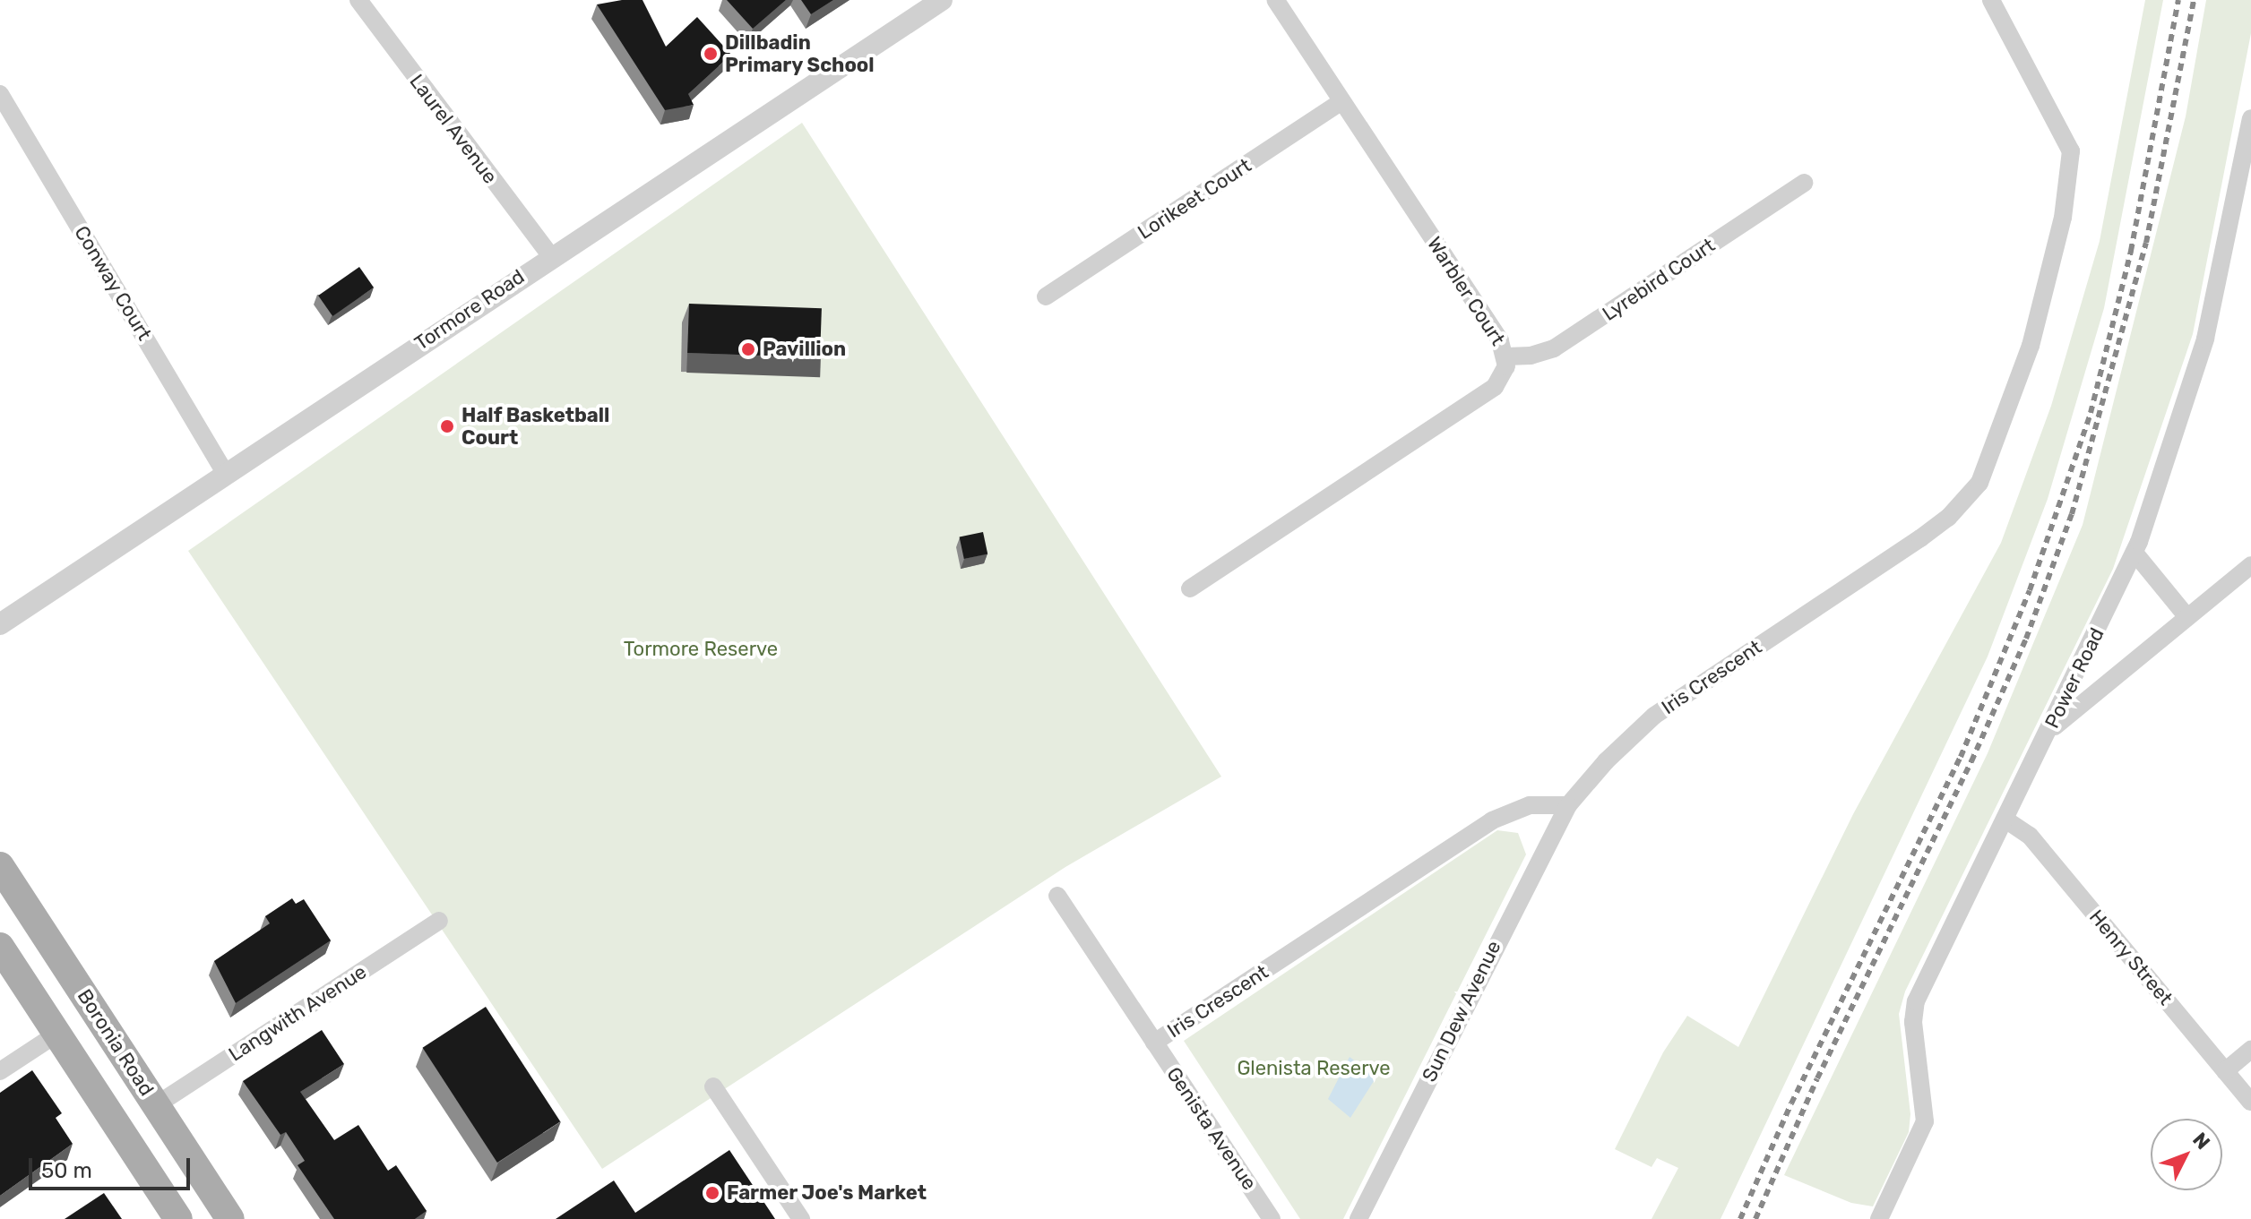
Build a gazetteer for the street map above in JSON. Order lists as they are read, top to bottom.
{
  "streets": {
    "main road": ["Boronia Road"],
    "street": [
      "Laurel Avenue",
      "Lorikeet Court",
      "Lyrebird Court",
      "Conway Court",
      "Warbler Court",
      "Tormore Road",
      "Iris Crescent",
      "Power Road",
      "Henry Street",
      "Sun Dew Avenue",
      "Langwith Avenue",
      "Genista Avenue"
    ]
  },
  "crossings": [
    ["Laurel Avenue", "Tormore Road"],
    ["Lorikeet Court", "Warbler Court"],
    ["Lyrebird Court", "Warbler Court"],
    ["Conway Court", "Tormore Road"],
    ["Iris Crescent", "Sun Dew Avenue"],
    ["Iris Crescent", "Genista Avenue"],
    ["Power Road", "Henry Street"],
    ["Langwith Avenue", "Boronia Road"]
  ],
  "parks": ["Tormore Reserve", "Glenista Reserve"],
  "places": [
    "Dillbadin Primary School",
    "Pavillion",
    "Half Basketball Court",
    "Farmer Joe's Market"
  ],
  "scale_bar": "50 m",
  "north": "top right"
}
